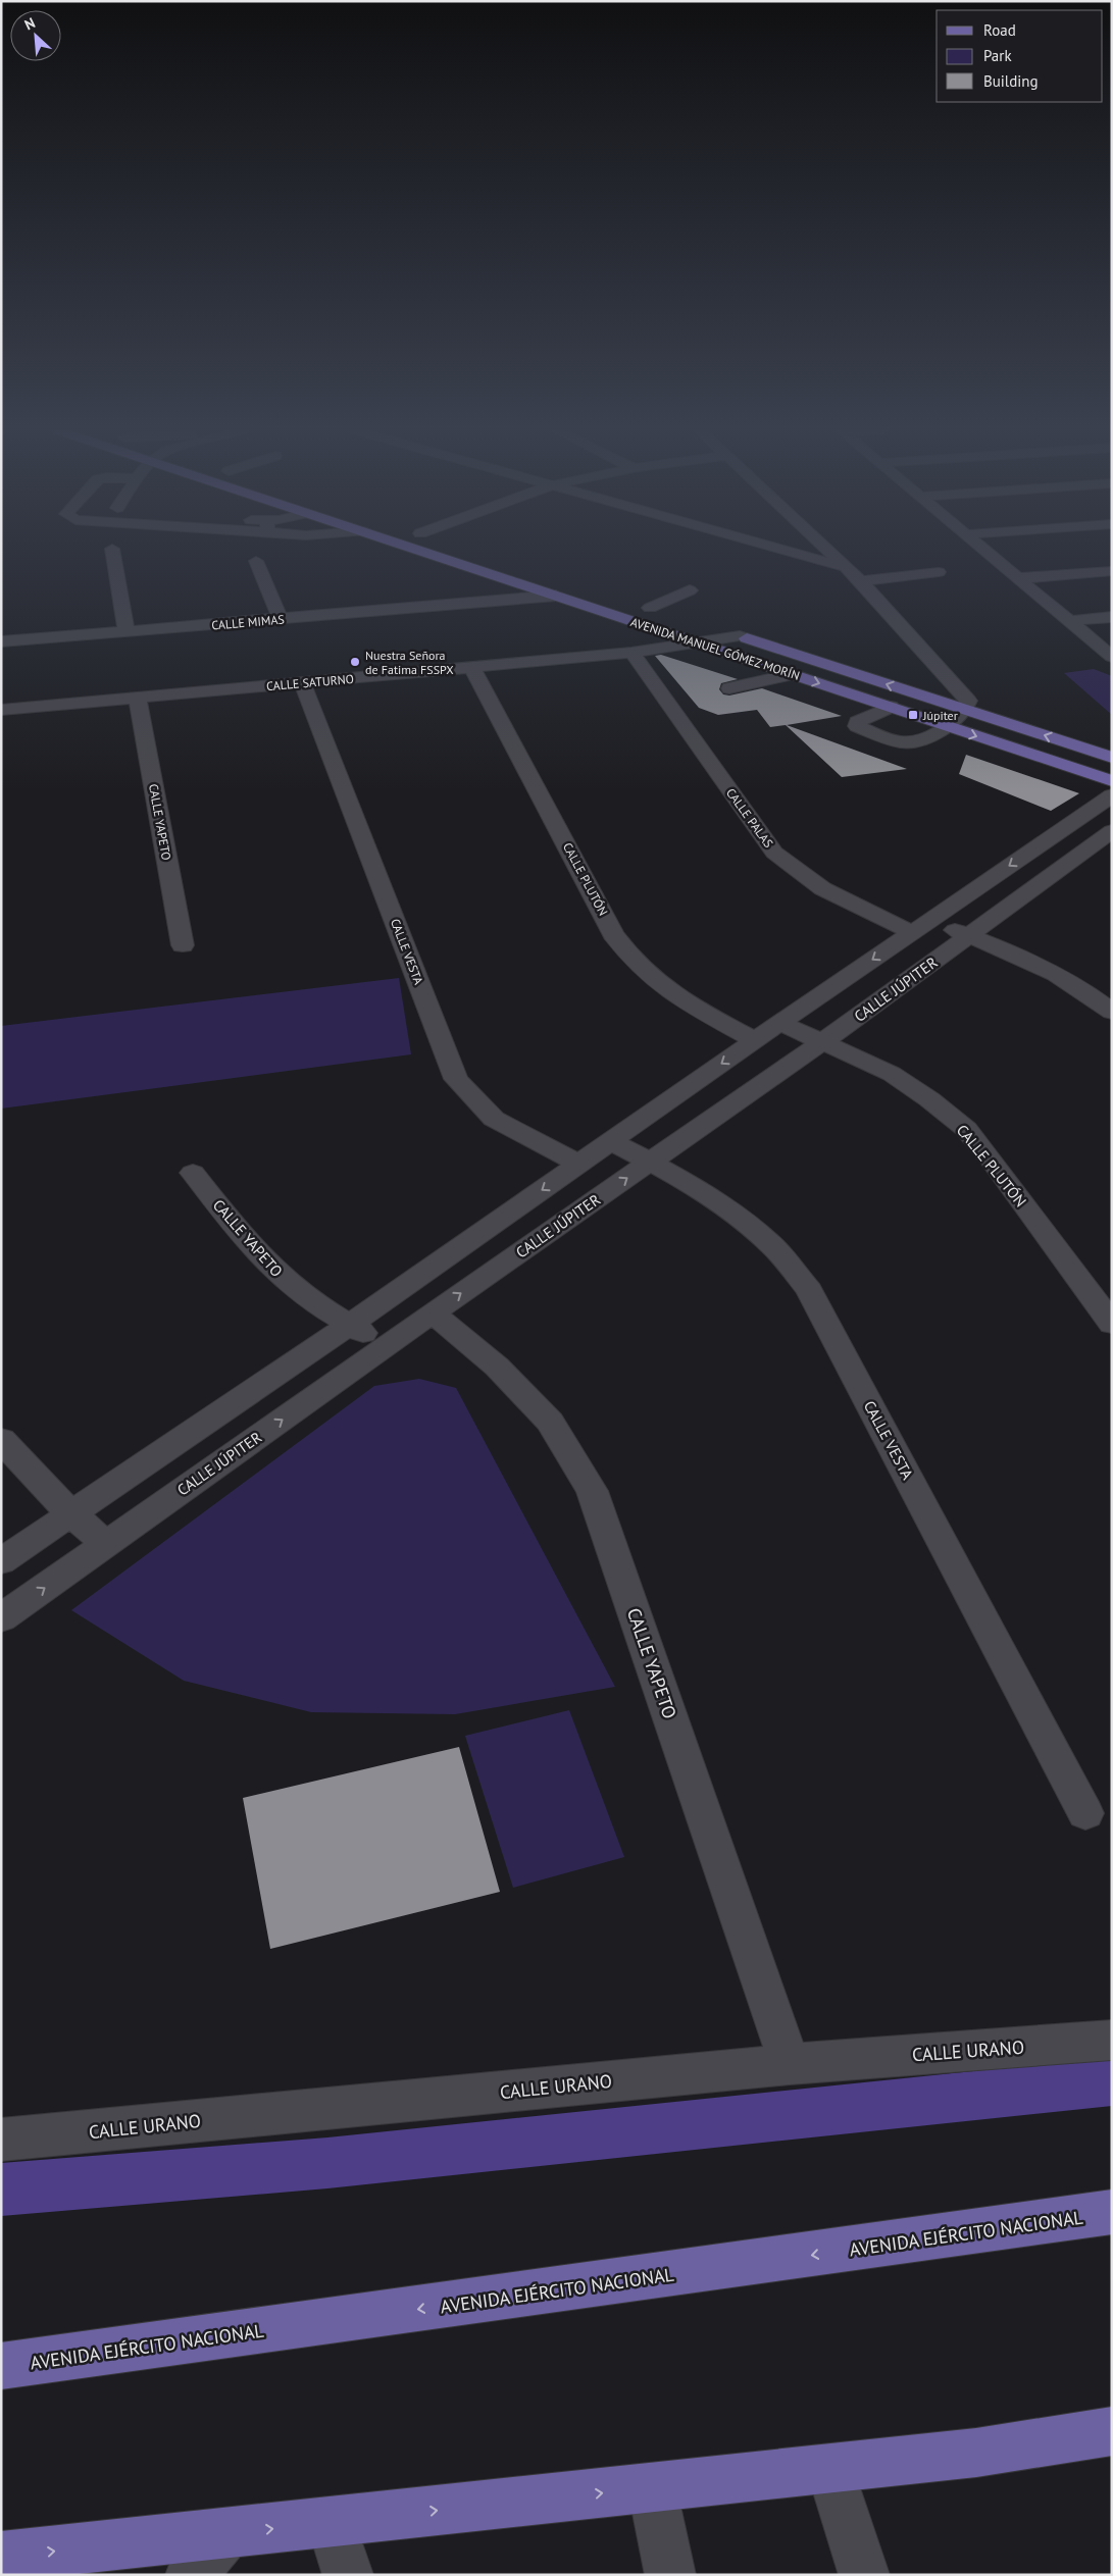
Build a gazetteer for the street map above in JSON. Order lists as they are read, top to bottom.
{
  "streets": {
    "main road": ["AVENIDA MANUEL GÓMEZ MORÍN", "AVENIDA EJÉRCITO NACIONAL"],
    "street": [
      "CALLE MIMAS",
      "CALLE SATURNO",
      "CALLE PALAS",
      "CALLE YAPETO",
      "CALLE PLUTÓN",
      "CALLE VESTA",
      "CALLE JÚPITER",
      "CALLE URANO"
    ]
  },
  "crossings": [
    ["CALLE MIMAS", "AVENIDA MANUEL GÓMEZ MORÍN"],
    ["AVENIDA MANUEL GÓMEZ MORÍN", "CALLE SATURNO"],
    ["CALLE SATURNO", "CALLE PALAS"],
    ["CALLE SATURNO", "CALLE YAPETO"],
    ["CALLE SATURNO", "CALLE PLUTÓN"],
    ["CALLE SATURNO", "CALLE VESTA"],
    ["CALLE PALAS", "CALLE JÚPITER"],
    ["CALLE YAPETO", "CALLE JÚPITER"],
    ["CALLE YAPETO", "CALLE URANO"],
    ["CALLE PLUTÓN", "CALLE JÚPITER"],
    ["CALLE VESTA", "CALLE JÚPITER"]
  ],
  "places": {
    "other": ["Nuestra Señora de Fatima FSSPX"],
    "transit": ["Júpiter"]
  },
  "legend": ["Road", "Park", "Building"],
  "north": "top left"
}
